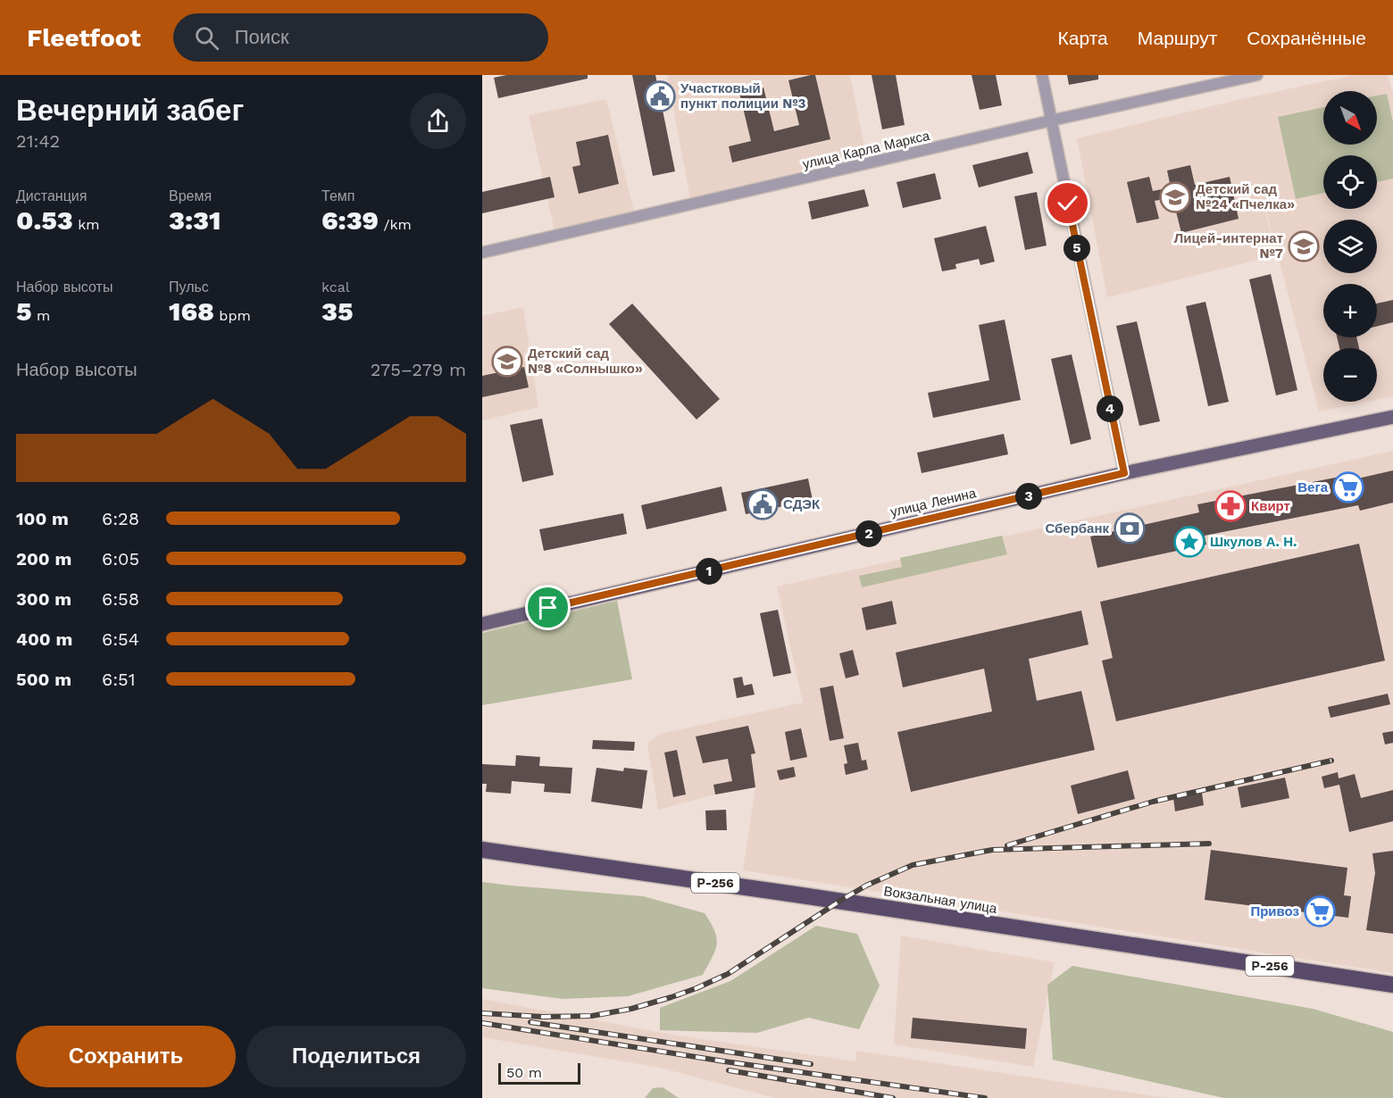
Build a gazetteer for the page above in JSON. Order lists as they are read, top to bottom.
{
  "streets": {
    "highway": ["Р-256", "Вокзальная улица"],
    "main road": ["улица Ленина"],
    "street": ["улица Карла Маркса"]
  },
  "places": {
    "public building": ["Участковый пункт полиции №3", "СДЭК"],
    "school or university": ["Детский сад №24 «Пчелка»", "Лицей-интернат №7", "Детский сад №8 «Солнышко»"],
    "supermarket": ["Вега", "Привоз"],
    "pharmacy": ["Квирт"],
    "bank": ["Сбербанк"],
    "place": ["Шкулов А. Н."]
  },
  "scale_bar": "50 m",
  "north": "bottom right",
  "page": {
    "header": "Fleetfoot",
    "search": "Поиск",
    "nav": ["Карта", "Маршрут", "Сохранённые"],
    "heading": ["Вечерний забег", "21:42"],
    "map_buttons": ["+", "−"],
    "stats": [
      ["Дистанция", "0.53 km"],
      ["Время", "3:31"],
      ["Темп", "6:39 /km"],
      ["Набор высоты", "5 m"],
      ["Пульс", "168 bpm"],
      ["kcal", "35"]
    ],
    "pins": [
      "5",
      "4",
      "3",
      "2",
      "1"
    ],
    "chart": ["Набор высоты", "275–279 m"],
    "list": [
      {
        "name": "100 m",
        "note": "6:28"
      },
      {
        "name": "200 m",
        "note": "6:05"
      },
      {
        "name": "300 m",
        "note": "6:58"
      },
      {
        "name": "400 m",
        "note": "6:54"
      },
      {
        "name": "500 m",
        "note": "6:51"
      }
    ],
    "buttons": ["Сохранить", "Поделиться"],
    "scale": "50 m"
  }
}
